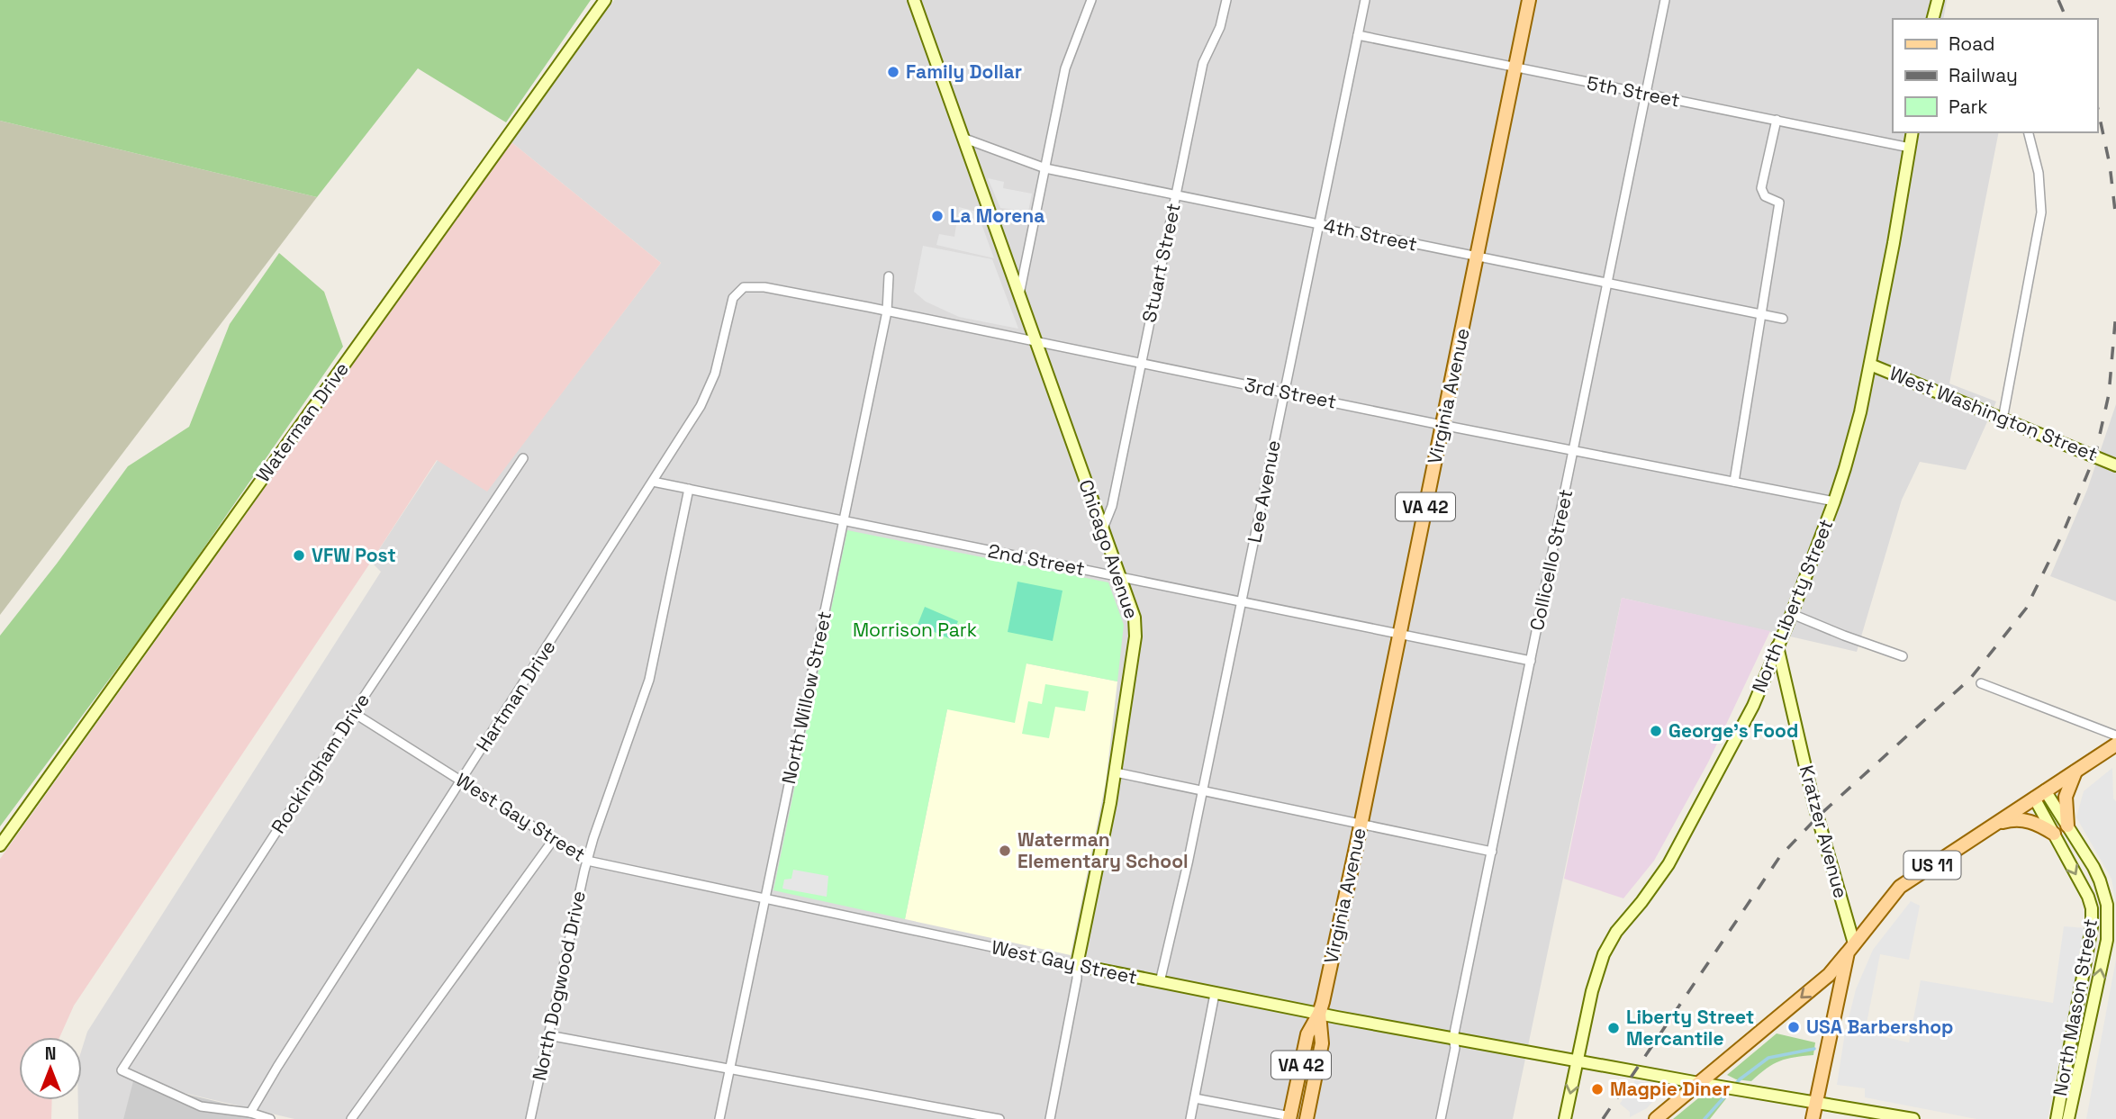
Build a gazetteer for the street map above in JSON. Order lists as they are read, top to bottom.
{
  "streets": {
    "main road": ["Virginia Avenue", "VA 42", "US 11"],
    "street": [
      "5th Street",
      "4th Street",
      "Stuart Street",
      "3rd Street",
      "West Washington Street",
      "Waterman Drive",
      "Lee Avenue",
      "Chicago Avenue",
      "2nd Street",
      "Collicello Street",
      "North Liberty Street",
      "Hartman Drive",
      "North Willow Street",
      "Rockingham Drive",
      "West Gay Street",
      "Kratzer Avenue",
      "North Dogwood Drive",
      "North Mason Street"
    ]
  },
  "crossings": [
    ["5th Street", "Virginia Avenue"],
    ["5th Street", "Lee Avenue"],
    ["5th Street", "Collicello Street"],
    ["5th Street", "North Liberty Street"],
    ["4th Street", "Stuart Street"],
    ["4th Street", "Virginia Avenue"],
    ["4th Street", "Lee Avenue"],
    ["4th Street", "Chicago Avenue"],
    ["4th Street", "Collicello Street"],
    ["Stuart Street", "3rd Street"],
    ["Stuart Street", "Chicago Avenue"],
    ["3rd Street", "Virginia Avenue"],
    ["3rd Street", "Lee Avenue"],
    ["3rd Street", "Chicago Avenue"],
    ["3rd Street", "Collicello Street"],
    ["3rd Street", "North Liberty Street"],
    ["3rd Street", "Hartman Drive"],
    ["3rd Street", "North Willow Street"],
    ["Virginia Avenue", "VA 42"],
    ["Virginia Avenue", "2nd Street"],
    ["Virginia Avenue", "West Gay Street"],
    ["West Washington Street", "North Liberty Street"],
    ["Lee Avenue", "2nd Street"],
    ["Lee Avenue", "West Gay Street"],
    ["VA 42", "West Gay Street"],
    ["Chicago Avenue", "2nd Street"],
    ["Chicago Avenue", "West Gay Street"],
    ["2nd Street", "Collicello Street"],
    ["2nd Street", "Hartman Drive"],
    ["2nd Street", "North Willow Street"],
    ["2nd Street", "North Dogwood Drive"],
    ["Collicello Street", "West Gay Street"],
    ["North Liberty Street", "West Gay Street"],
    ["North Liberty Street", "Kratzer Avenue"],
    ["Hartman Drive", "Rockingham Drive"],
    ["Hartman Drive", "West Gay Street"],
    ["North Willow Street", "West Gay Street"],
    ["Rockingham Drive", "West Gay Street"],
    ["West Gay Street", "US 11"],
    ["West Gay Street", "North Dogwood Drive"],
    ["Kratzer Avenue", "US 11"],
    ["US 11", "North Mason Street"]
  ],
  "parks": ["Morrison Park"],
  "places": [
    "Family Dollar",
    "La Morena",
    "VFW Post",
    "George's Food",
    "Waterman Elementary School",
    "USA Barbershop",
    "Liberty Street Mercantile",
    "Magpie Diner"
  ],
  "legend": ["Road", "Railway", "Park"],
  "north": "top"
}
